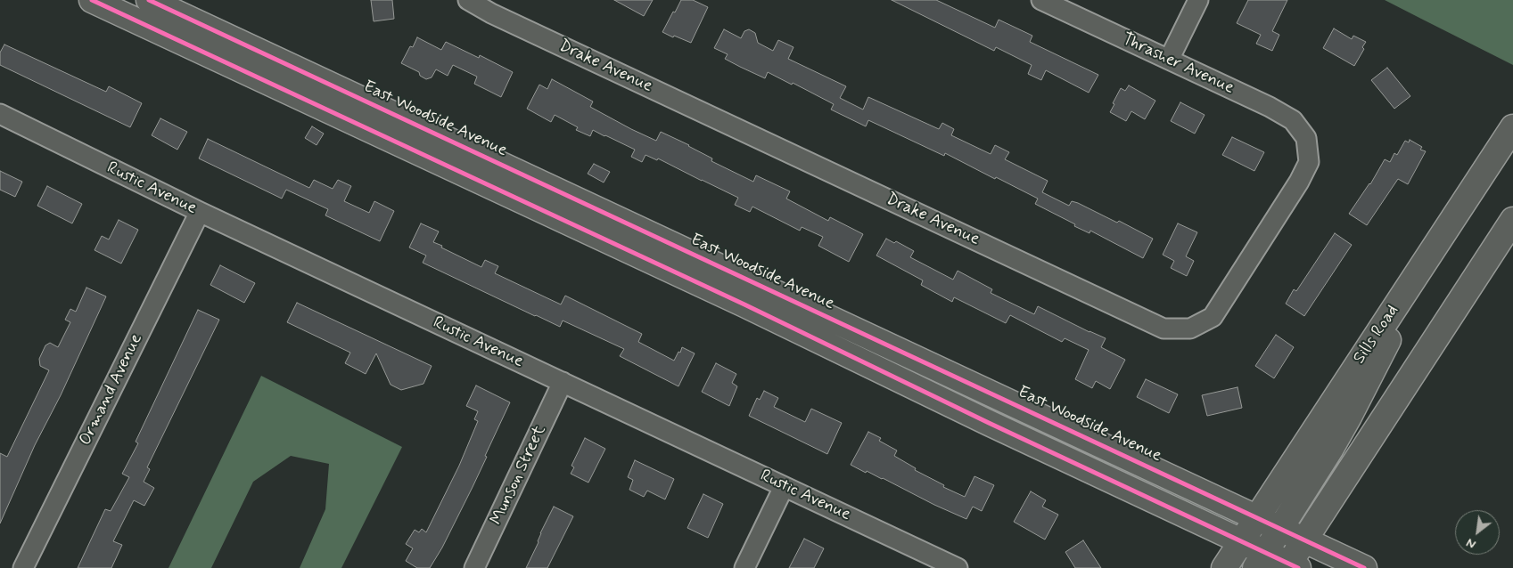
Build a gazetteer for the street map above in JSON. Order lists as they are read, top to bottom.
{
  "streets": {
    "main road": ["East Woodside Avenue", "Sills Road"],
    "street": [
      "Thrasher Avenue",
      "Drake Avenue",
      "Rustic Avenue",
      "Ormand Avenue",
      "Munson Street"
    ]
  },
  "crossings": [
    ["Thrasher Avenue", "Drake Avenue"],
    ["East Woodside Avenue", "Sills Road"],
    ["Rustic Avenue", "Ormand Avenue"],
    ["Rustic Avenue", "Munson Street"]
  ],
  "north": "bottom left"
}
